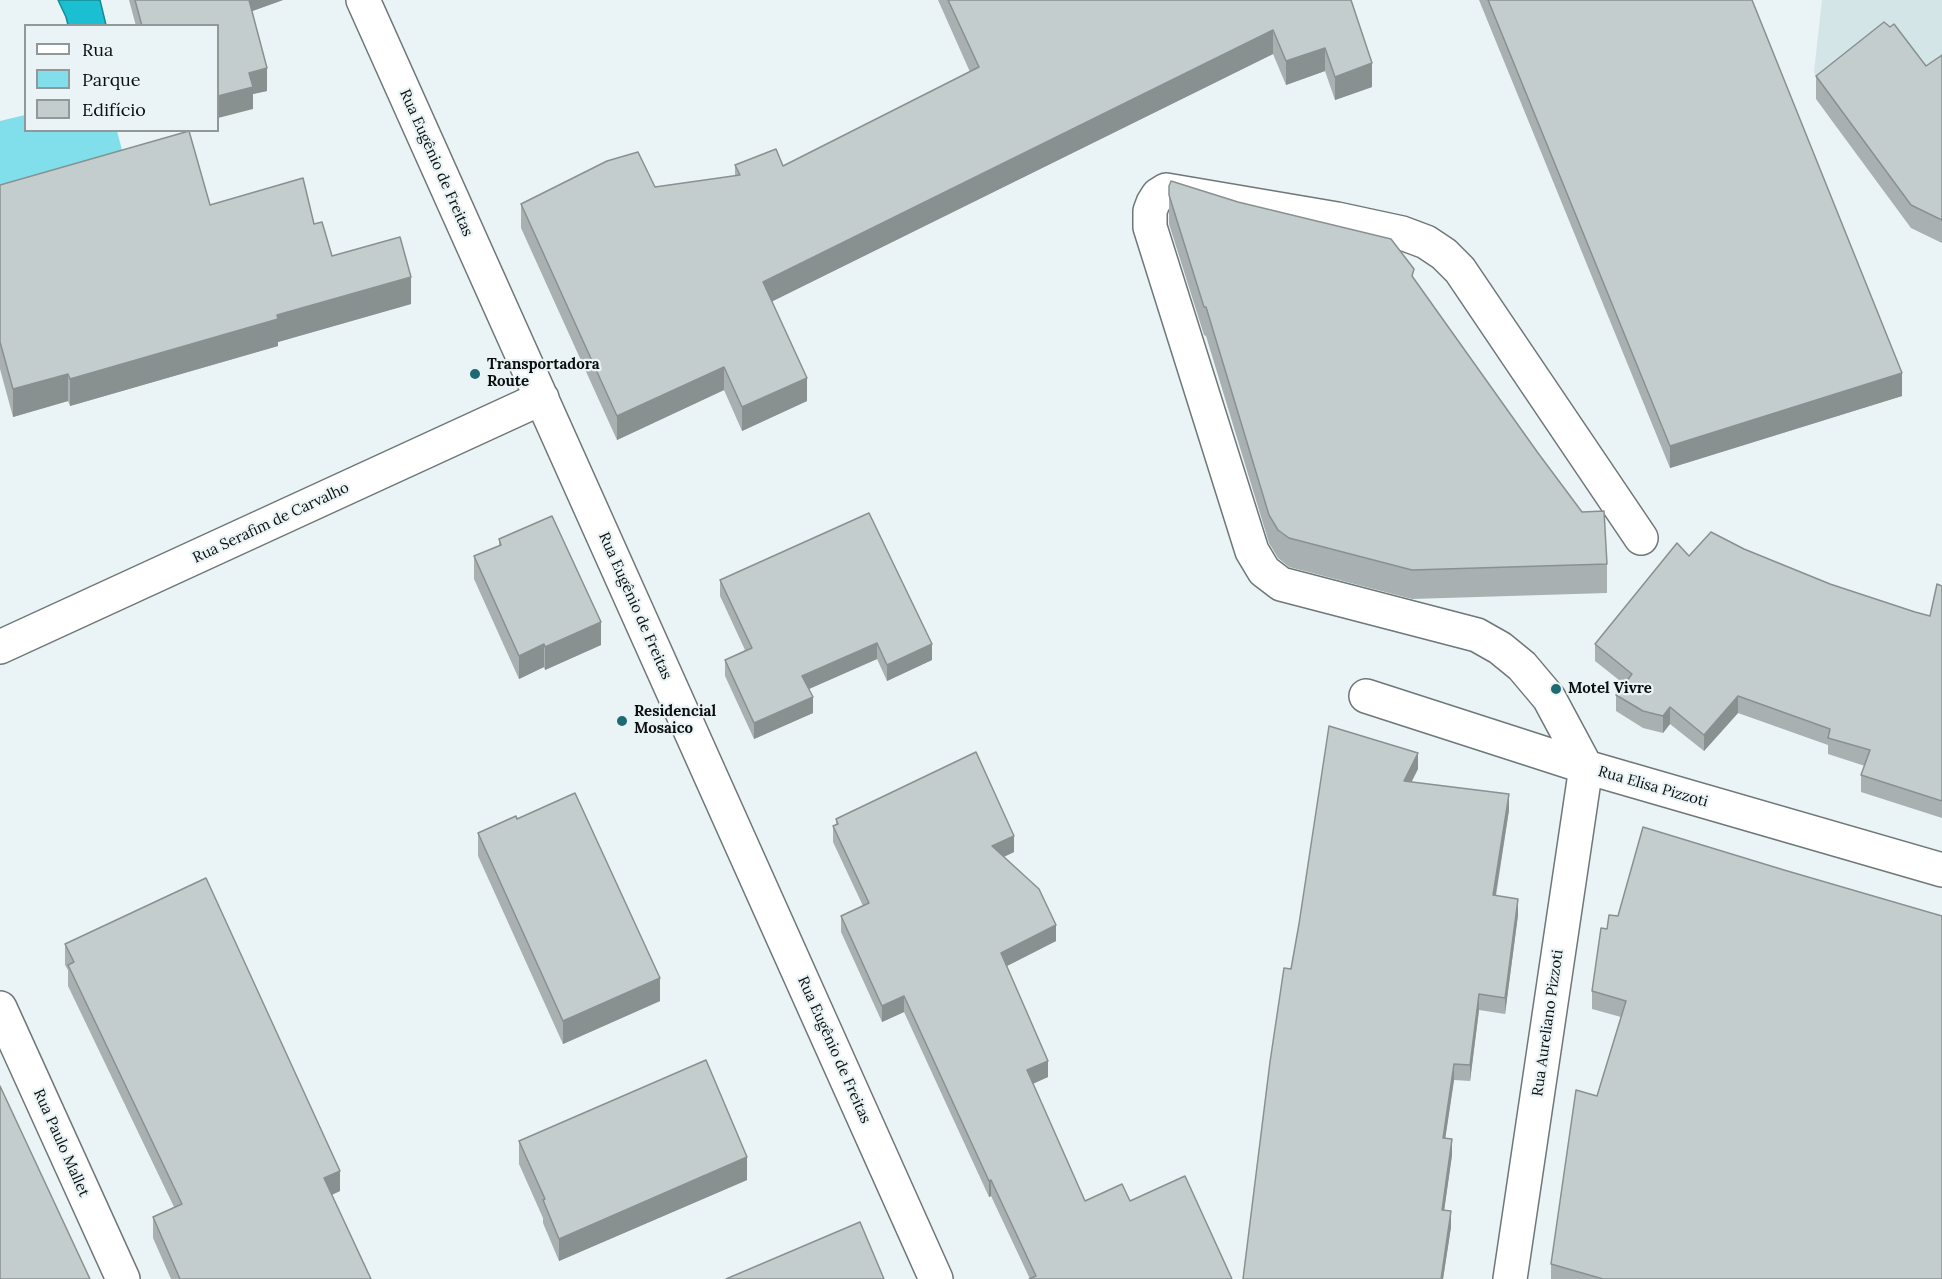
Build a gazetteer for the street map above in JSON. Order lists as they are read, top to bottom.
{
  "streets": {
    "street": [
      "Rua Eugênio de Freitas",
      "Rua Serafim de Carvalho",
      "Rua Elisa Pizzoti",
      "Rua Aureliano Pizzoti",
      "Rua Paulo Mallet"
    ]
  },
  "crossings": [
    ["Rua Eugênio de Freitas", "Rua Serafim de Carvalho"],
    ["Rua Elisa Pizzoti", "Rua Aureliano Pizzoti"]
  ],
  "places": ["Transportadora Route", "Motel Vivre", "Residencial Mosaico"],
  "legend": ["Rua", "Parque", "Edifício"]
}
